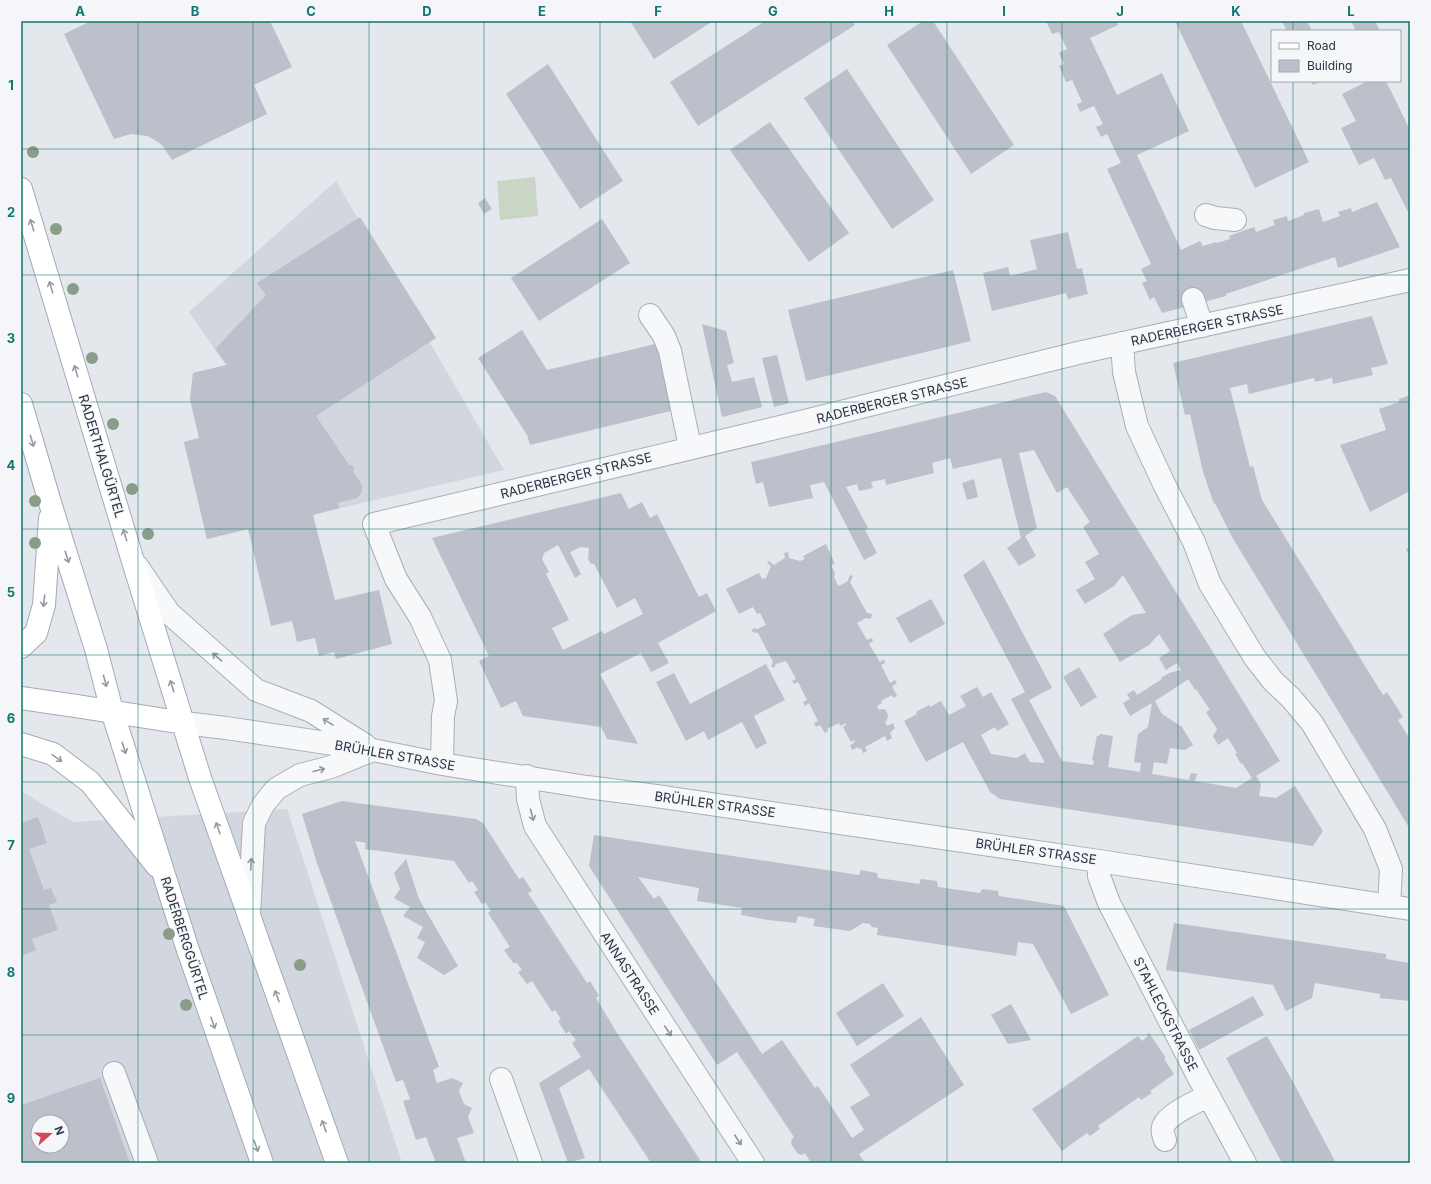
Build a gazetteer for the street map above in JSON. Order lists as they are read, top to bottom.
{
  "streets": {
    "main road": ["RADERTHALGÜRTEL", "BRÜHLER STRASSE", "RADERBERGGÜRTEL"],
    "street": ["RADERBERGER STRASSE", "ANNASTRASSE", "STAHLECKSTRASSE"]
  },
  "crossings": [
    ["RADERBERGER STRASSE", "BRÜHLER STRASSE"],
    ["RADERTHALGÜRTEL", "BRÜHLER STRASSE"],
    ["BRÜHLER STRASSE", "RADERBERGGÜRTEL"],
    ["BRÜHLER STRASSE", "ANNASTRASSE"],
    ["BRÜHLER STRASSE", "STAHLECKSTRASSE"]
  ],
  "one_way": ["ANNASTRASSE"],
  "legend": ["Road", "Building"],
  "north": "right",
  "grid": {
    "columns": [
      "A",
      "B",
      "C",
      "D",
      "E",
      "F",
      "G",
      "H",
      "I",
      "J",
      "K",
      "L"
    ],
    "rows": [
      "1",
      "2",
      "3",
      "4",
      "5",
      "6",
      "7",
      "8",
      "9"
    ]
  }
}
